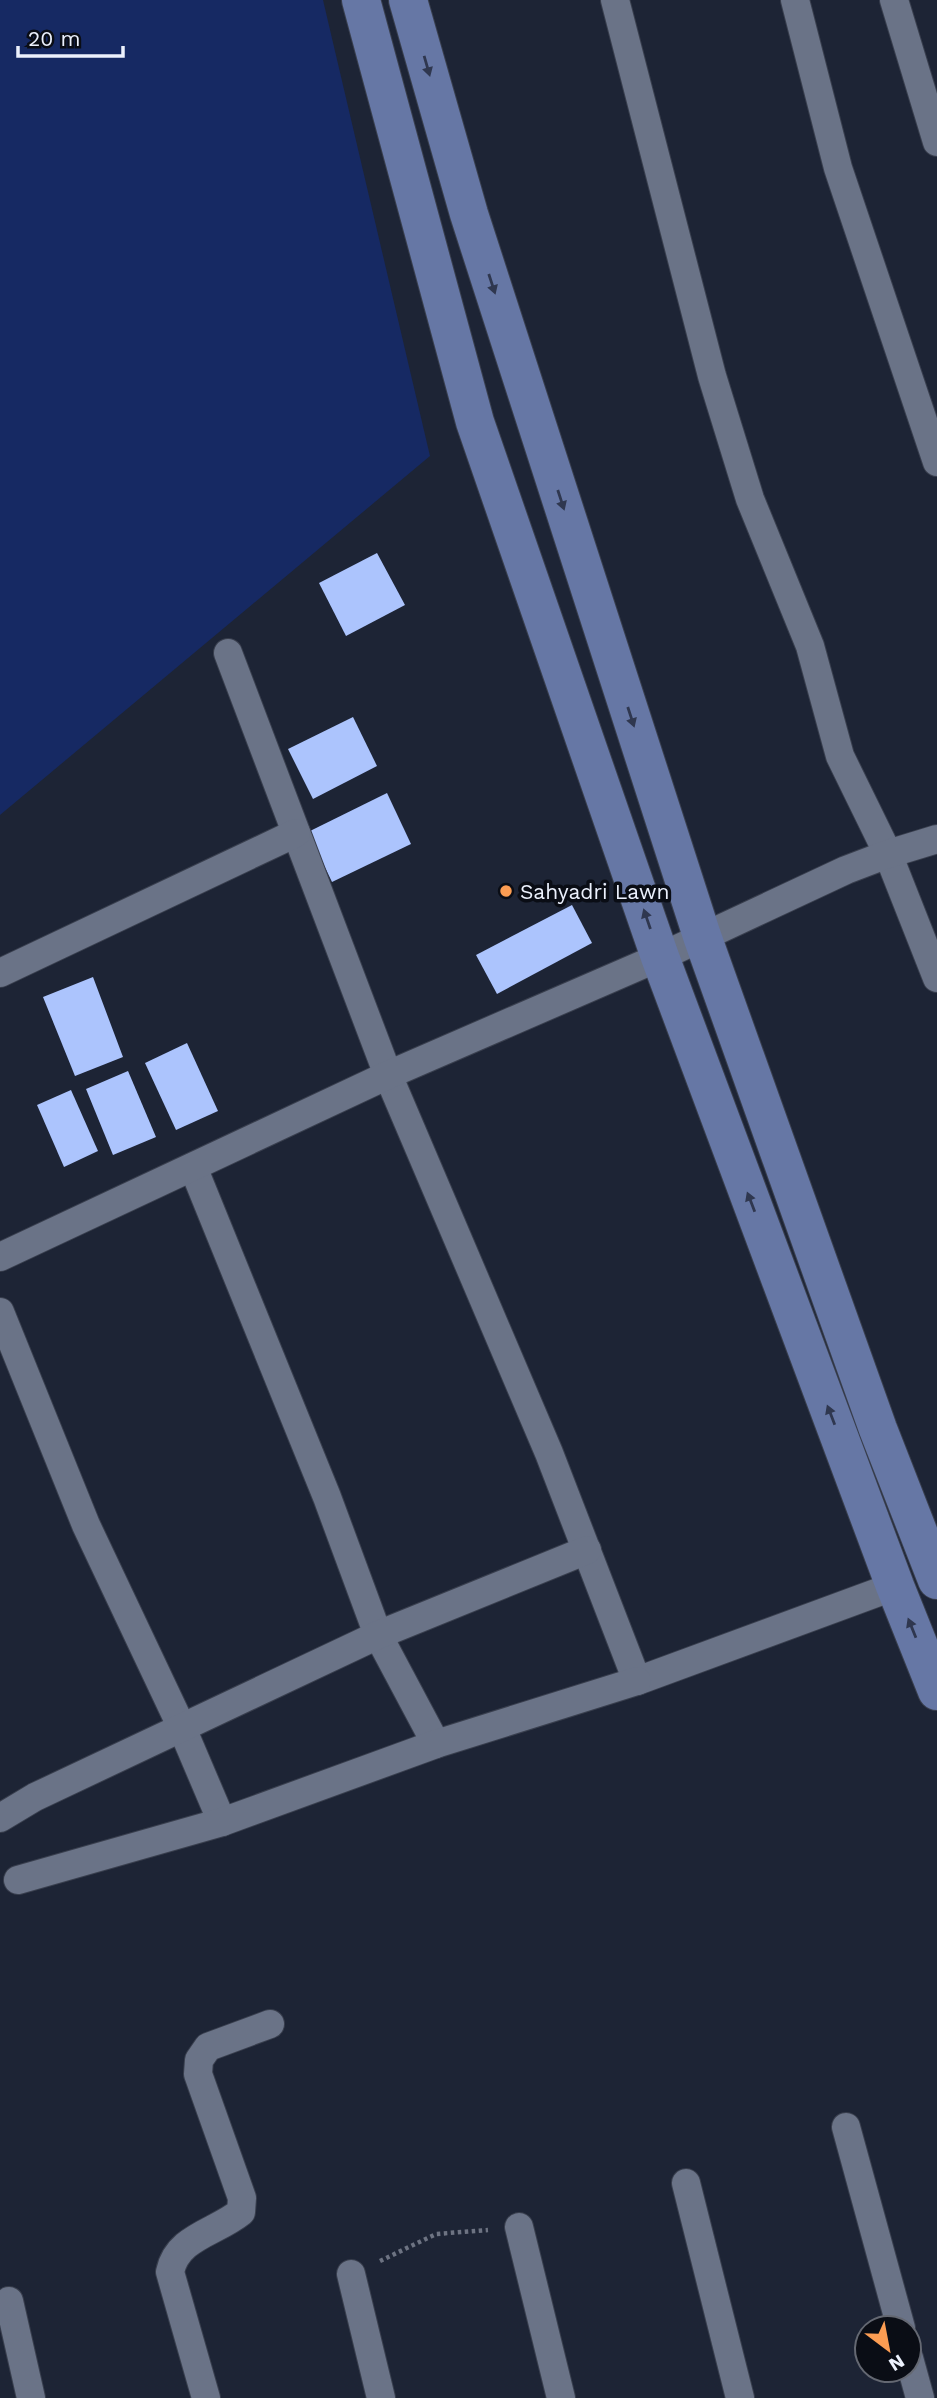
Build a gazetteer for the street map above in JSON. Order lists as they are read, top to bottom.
{
  "places": ["Sahyadri Lawn"],
  "scale_bar": "20 m",
  "north": "bottom right"
}
